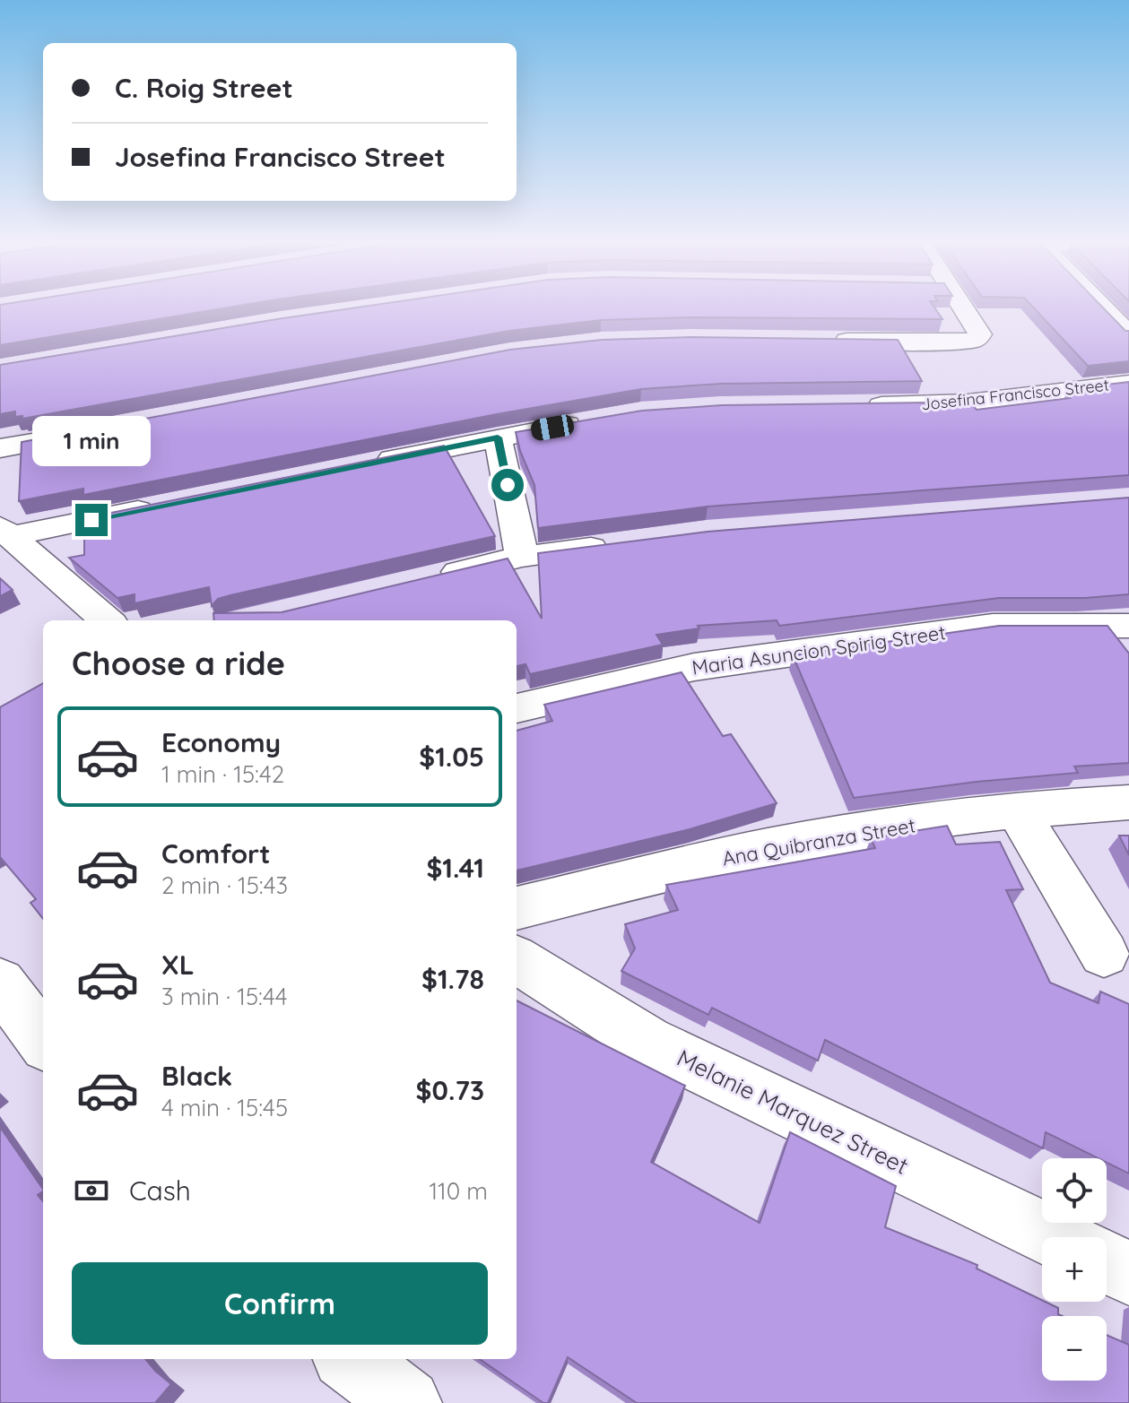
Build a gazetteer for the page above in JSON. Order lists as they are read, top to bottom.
{
  "streets": {
    "street": [
      "Josefina Francisco Street",
      "Maria Asuncion Spirig Street",
      "Ana Quibranza Street",
      "Melanie Marquez Street"
    ]
  },
  "page": {
    "banner": ["C. Roig Street", "Josefina Francisco Street"],
    "bubble": "1 min",
    "heading": "Choose a ride",
    "list": [
      {
        "name": "Economy",
        "note": "1 min · 15:42",
        "value": "$1.05"
      },
      {
        "name": "Comfort",
        "note": "2 min · 15:43",
        "value": "$1.41"
      },
      {
        "name": "XL",
        "note": "3 min · 15:44",
        "value": "$1.78"
      },
      {
        "name": "Black",
        "note": "4 min · 15:45",
        "value": "$0.73"
      }
    ],
    "pay": ["Cash", "110 m"],
    "map_buttons": ["+", "−"],
    "buttons": "Confirm"
  }
}
